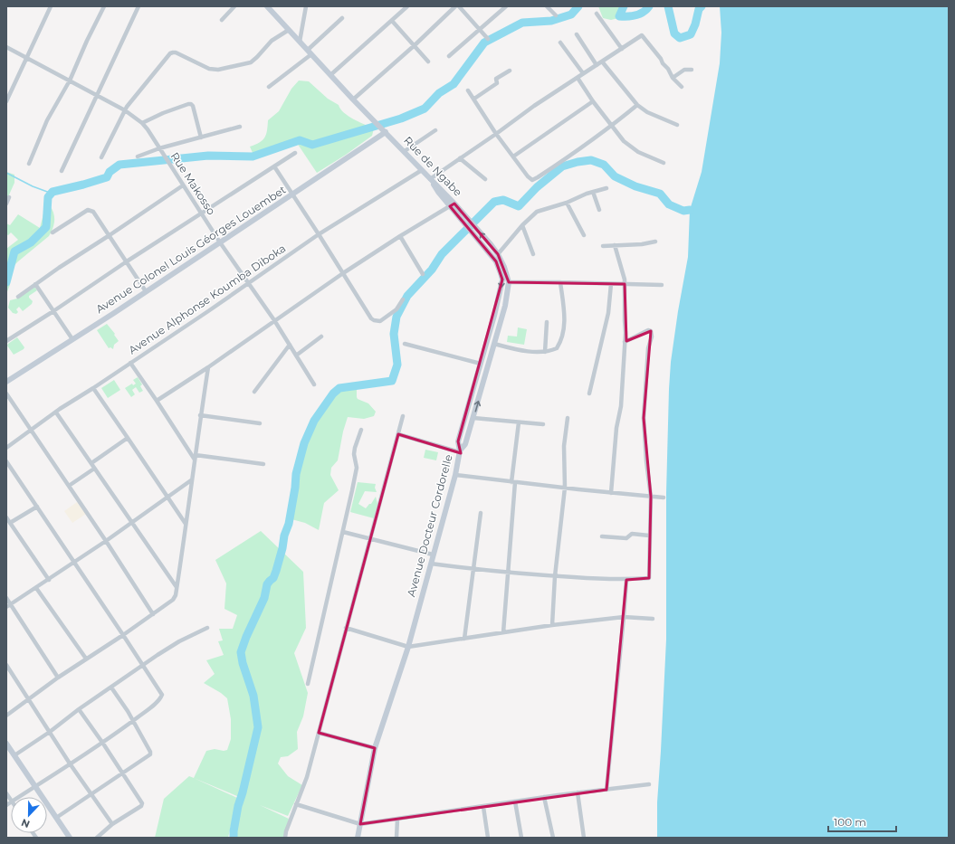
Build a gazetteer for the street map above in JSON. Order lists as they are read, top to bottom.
{
  "streets": {
    "street": [
      "Rue de Ngabe",
      "Rue Makosso",
      "Avenue Colonel Louis Géorges Louembet",
      "Avenue Alphonse Koumba Diboka",
      "Avenue Docteur Cordorelle"
    ]
  },
  "crossings": [
    ["Rue de Ngabe", "Avenue Colonel Louis Géorges Louembet"],
    ["Rue de Ngabe", "Avenue Alphonse Koumba Diboka"],
    ["Rue de Ngabe", "Avenue Docteur Cordorelle"],
    ["Rue Makosso", "Avenue Colonel Louis Géorges Louembet"],
    ["Rue Makosso", "Avenue Alphonse Koumba Diboka"]
  ],
  "scale_bar": "100 m",
  "north": "bottom"
}
